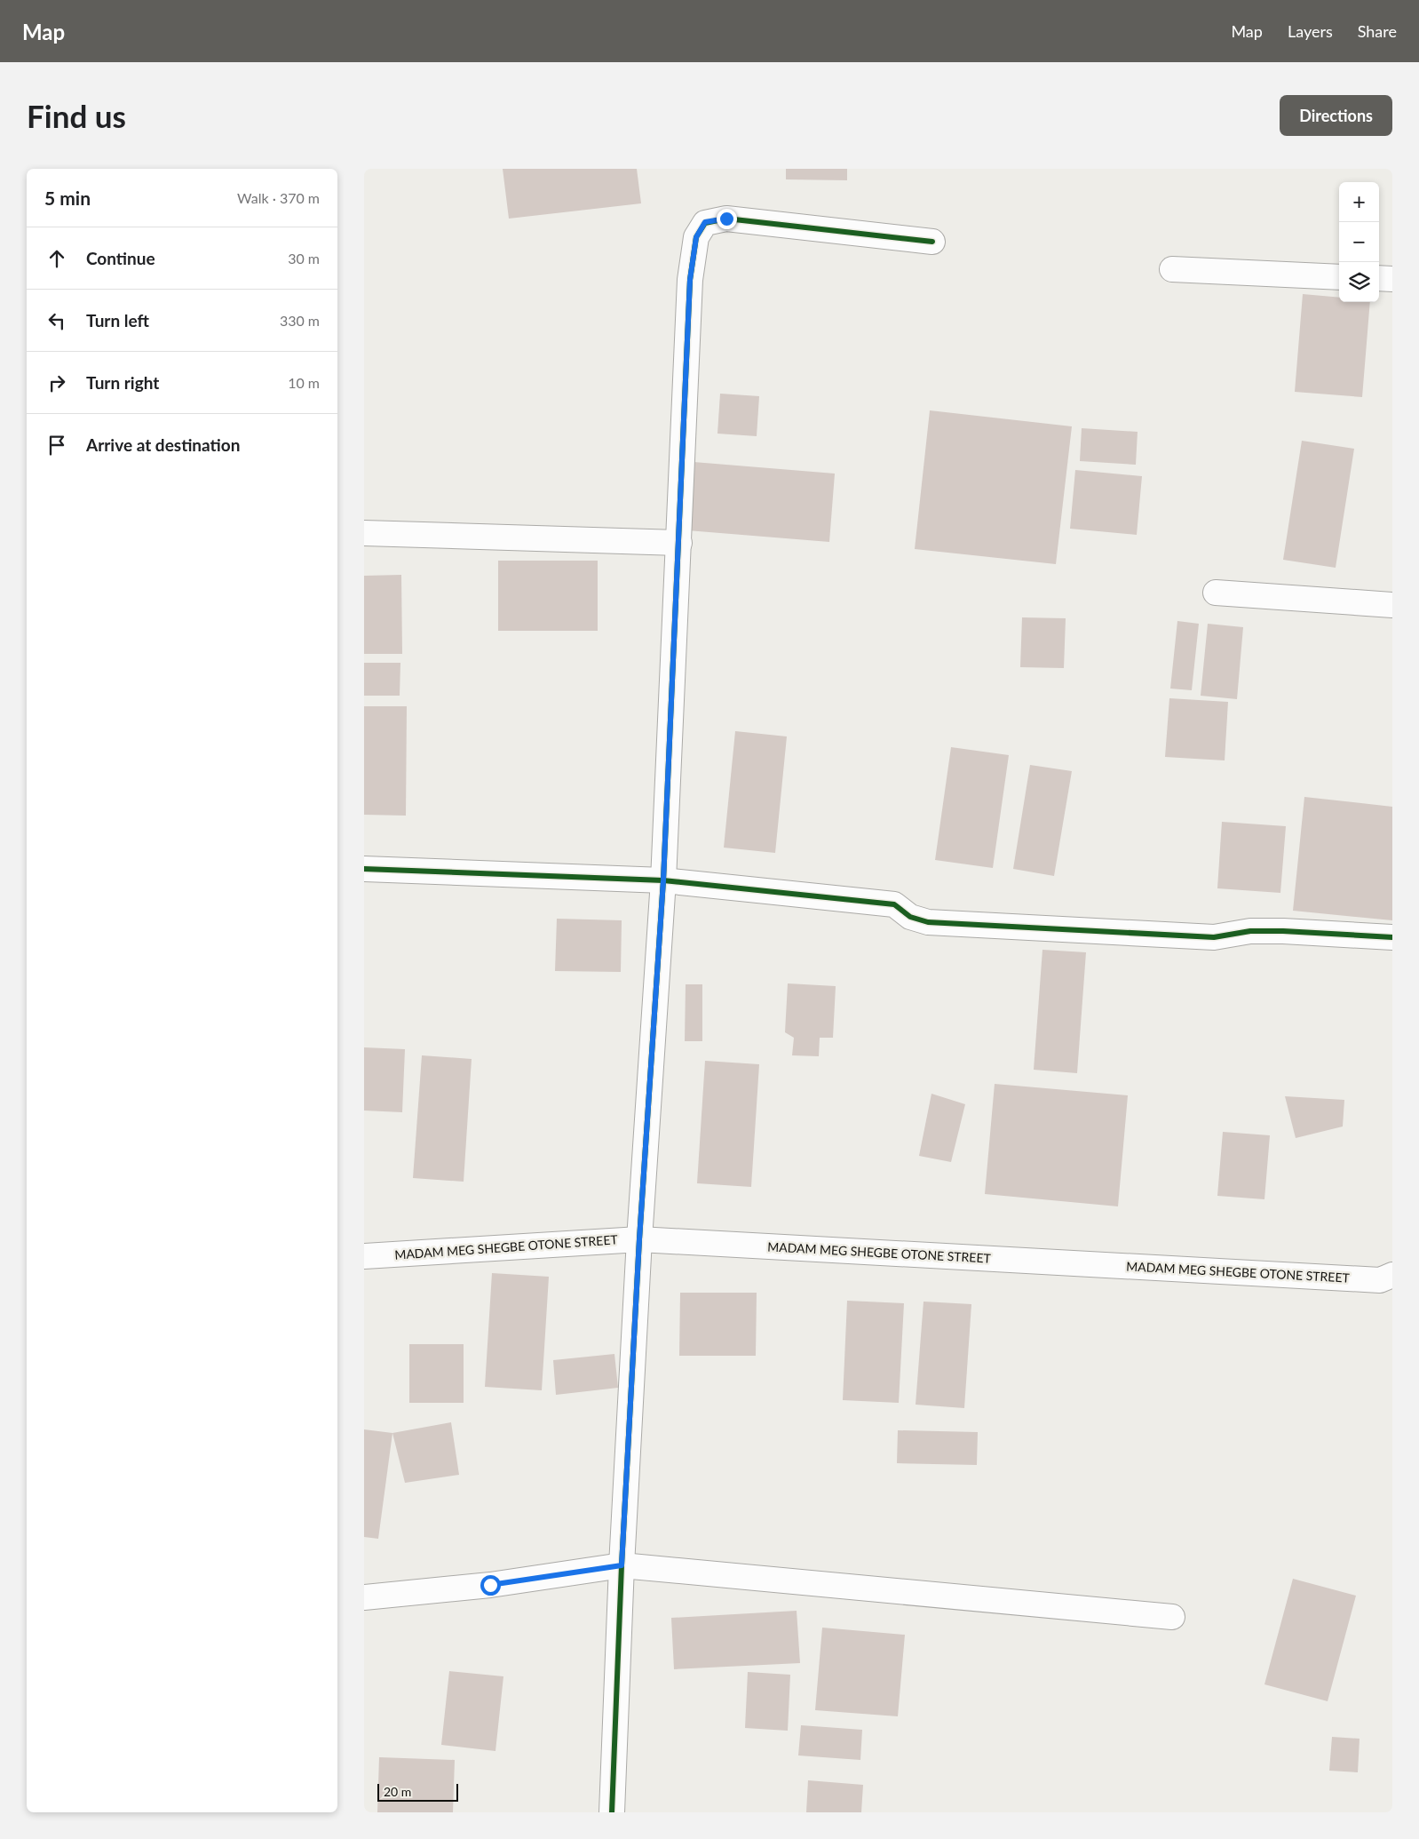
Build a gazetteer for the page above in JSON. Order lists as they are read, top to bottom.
{
  "streets": {
    "street": ["MADAM MEG SHEGBE OTONE STREET"]
  },
  "scale_bar": "20 m",
  "page": {
    "header": "Map",
    "nav": ["Map", "Layers", "Share"],
    "buttons": "Directions",
    "title": "Find us",
    "heading": ["5 min", "Walk · 370 m"],
    "map_buttons": ["+", "−"],
    "list": [
      ["Continue", "30 m"],
      ["Turn left", "330 m"],
      ["Turn right", "10 m"],
      "Arrive at destination"
    ],
    "scale": "20 m"
  }
}
